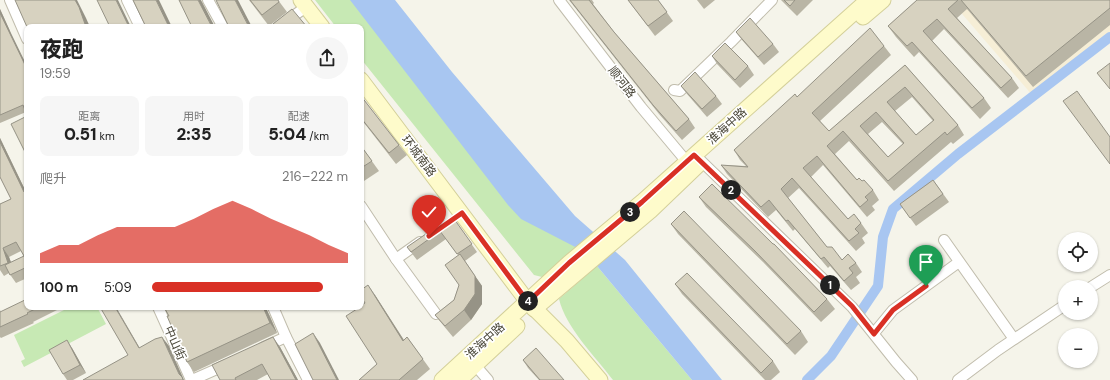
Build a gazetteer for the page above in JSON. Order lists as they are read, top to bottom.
{
  "streets": {
    "main road": ["淮海中路", "环城南路"],
    "street": ["顺河路", "中山街"]
  },
  "crossings": [
    ["顺河路", "淮海中路"],
    ["淮海中路", "环城南路"]
  ],
  "page": {
    "heading": ["夜跑", "19:59"],
    "stats": [
      ["距离", "0.51 km"],
      ["用时", "2:35"],
      ["配速", "5:04 /km"]
    ],
    "chart": ["爬升", "216–222 m"],
    "pins": [
      "2",
      "3",
      "1",
      "4"
    ],
    "map_buttons": ["+", "−"],
    "list": [
      {
        "name": "100 m",
        "note": "5:09"
      }
    ]
  }
}
